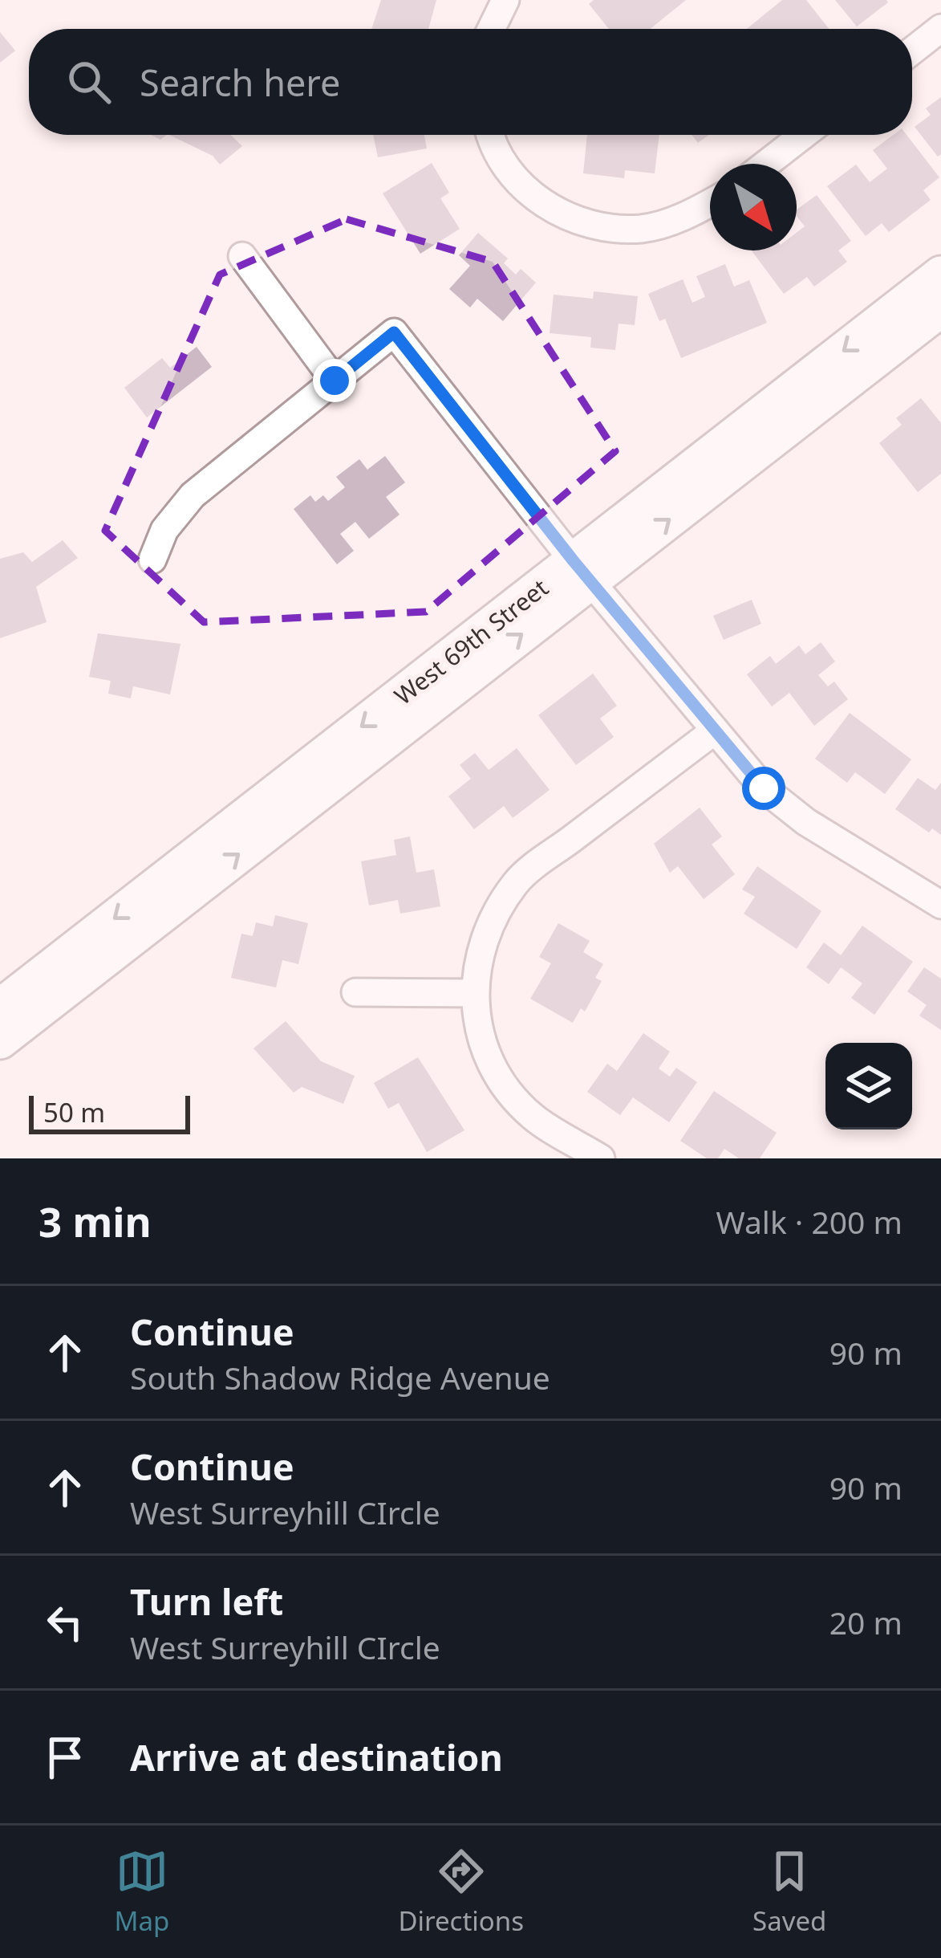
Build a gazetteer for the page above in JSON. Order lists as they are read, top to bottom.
{
  "streets": {
    "main road": ["West 69th Street"]
  },
  "scale_bar": "50 m",
  "north": "bottom right",
  "page": {
    "search": "Search here",
    "scale": "50 m",
    "heading": ["3 min", "Walk · 200 m"],
    "list": [
      ["Continue", "South Shadow Ridge Avenue", "90 m"],
      ["Continue", "West Surreyhill CIrcle", "90 m"],
      ["Turn left", "West Surreyhill CIrcle", "20 m"],
      "Arrive at destination"
    ],
    "nav": ["Map", "Directions", "Saved"]
  }
}
